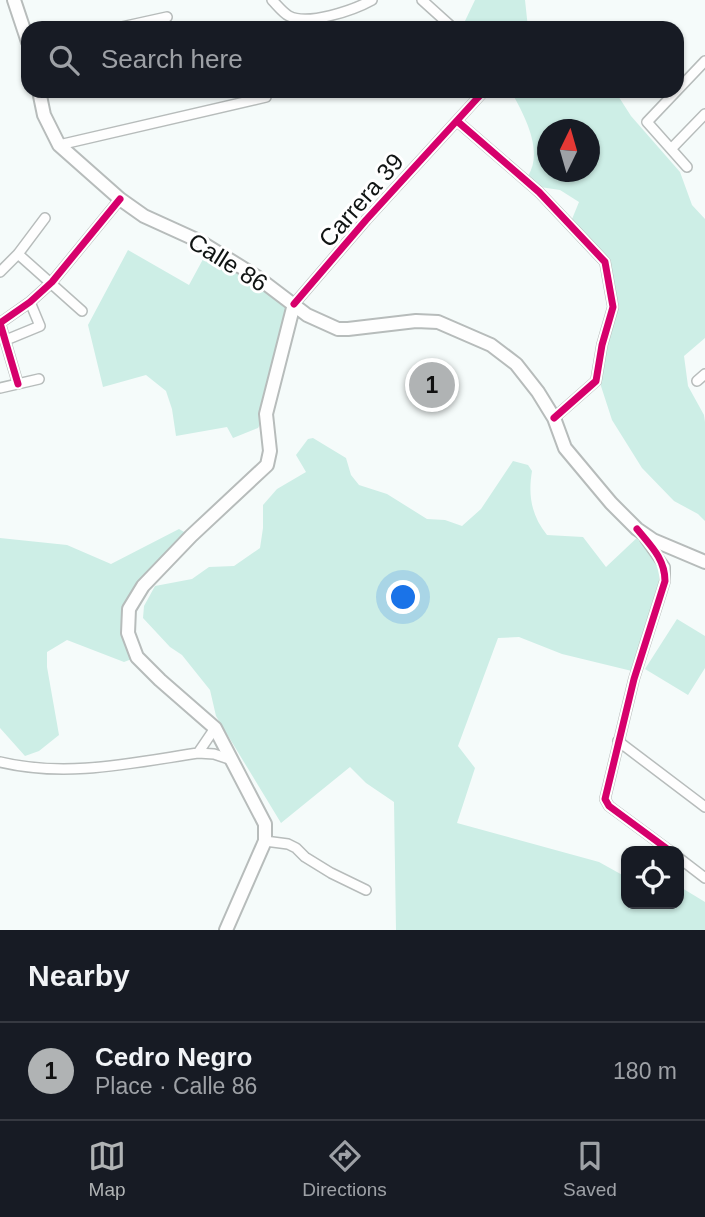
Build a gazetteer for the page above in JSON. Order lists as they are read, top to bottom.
{
  "streets": {
    "main road": ["Carrera 39", "Calle 86"]
  },
  "crossings": [
    ["Carrera 39", "Calle 86"]
  ],
  "north": "top",
  "page": {
    "search": "Search here",
    "pins": "1",
    "heading": "Nearby",
    "list": [
      {
        "mark": "1",
        "name": "Cedro Negro",
        "note": "Place · Calle 86",
        "value": "180 m"
      }
    ],
    "nav": ["Map", "Directions", "Saved"]
  }
}
